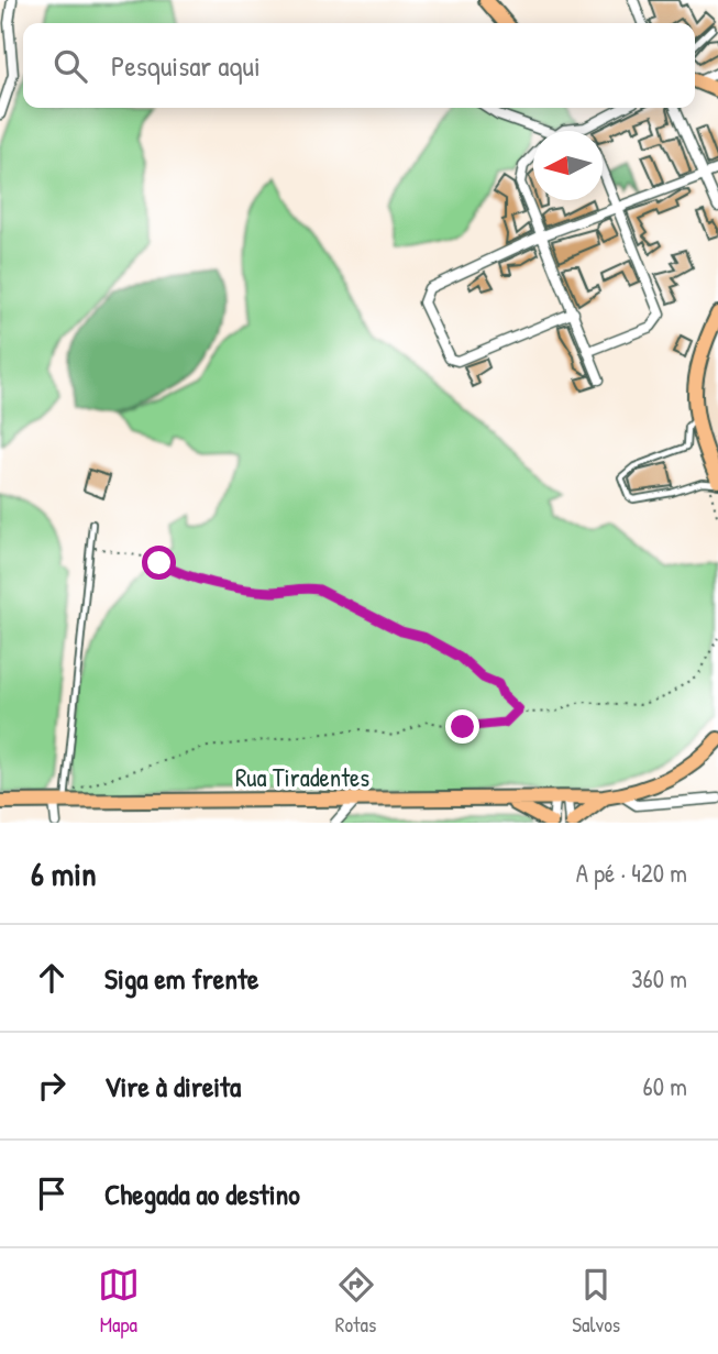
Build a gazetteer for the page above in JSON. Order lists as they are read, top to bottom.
{
  "streets": {
    "main road": ["Rua Tiradentes"]
  },
  "north": "left",
  "page": {
    "search": "Pesquisar aqui",
    "heading": ["6 min", "A pé · 420 m"],
    "list": [
      ["Siga em frente", "360 m"],
      ["Vire à direita", "60 m"],
      "Chegada ao destino"
    ],
    "nav": ["Mapa", "Rotas", "Salvos"]
  }
}
